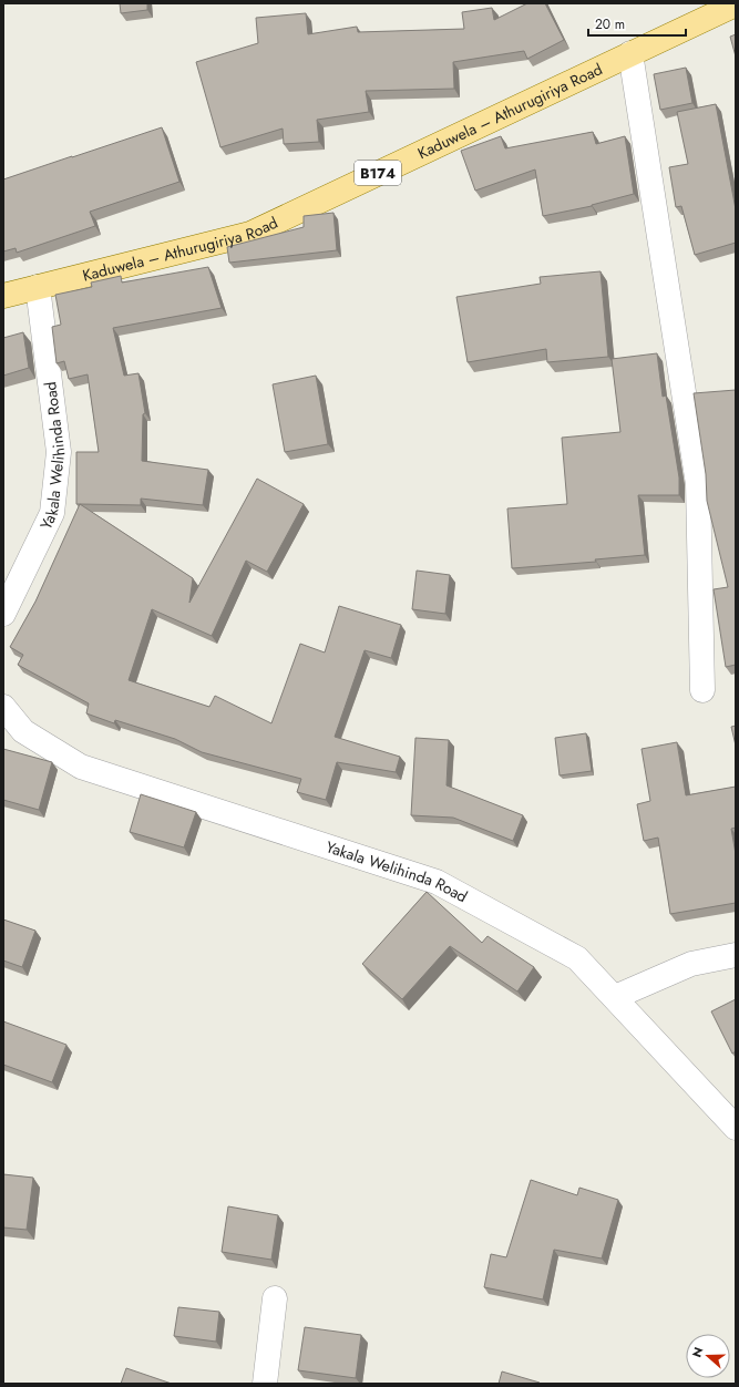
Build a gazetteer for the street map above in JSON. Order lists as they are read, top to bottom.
{
  "streets": {
    "main road": ["Kaduwela – Athurugiriya Road", "B174"],
    "street": ["Yakala Welihinda Road"]
  },
  "crossings": [
    ["Kaduwela – Athurugiriya Road", "Yakala Welihinda Road"]
  ],
  "scale_bar": "20 m",
  "north": "left"
}
